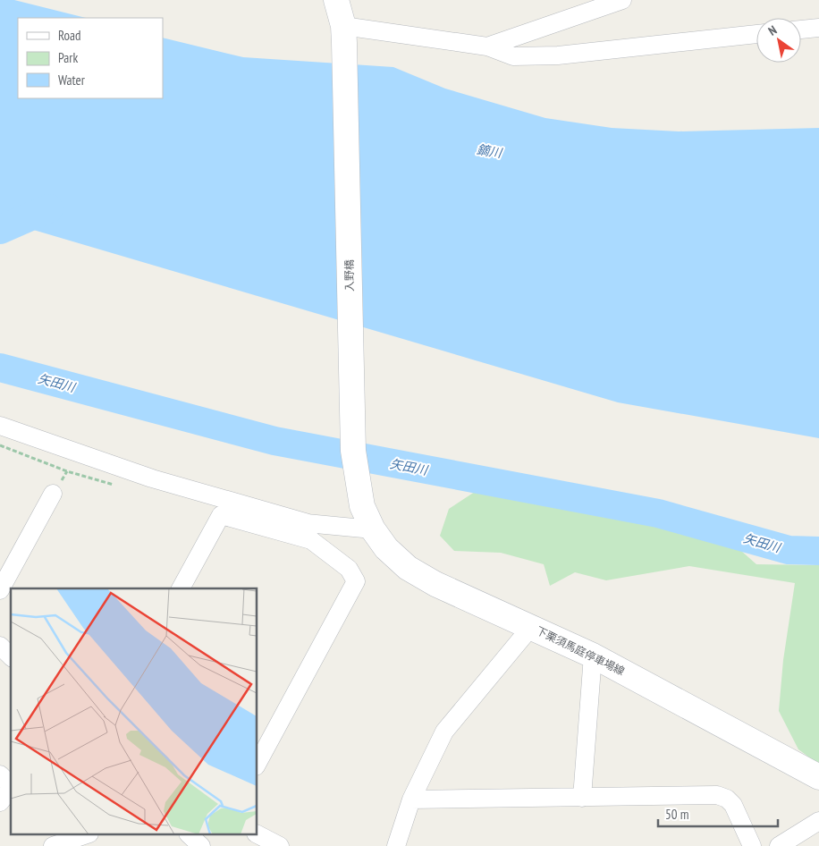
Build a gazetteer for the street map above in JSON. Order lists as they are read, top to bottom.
{
  "streets": {
    "main road": ["入野橋", "下栗須馬庭停車場線"]
  },
  "crossings": [
    ["入野橋", "下栗須馬庭停車場線"]
  ],
  "water": ["鏑川", "矢田川"],
  "legend": ["Road", "Park", "Water"],
  "scale_bar": "50 m",
  "north": "top left"
}
